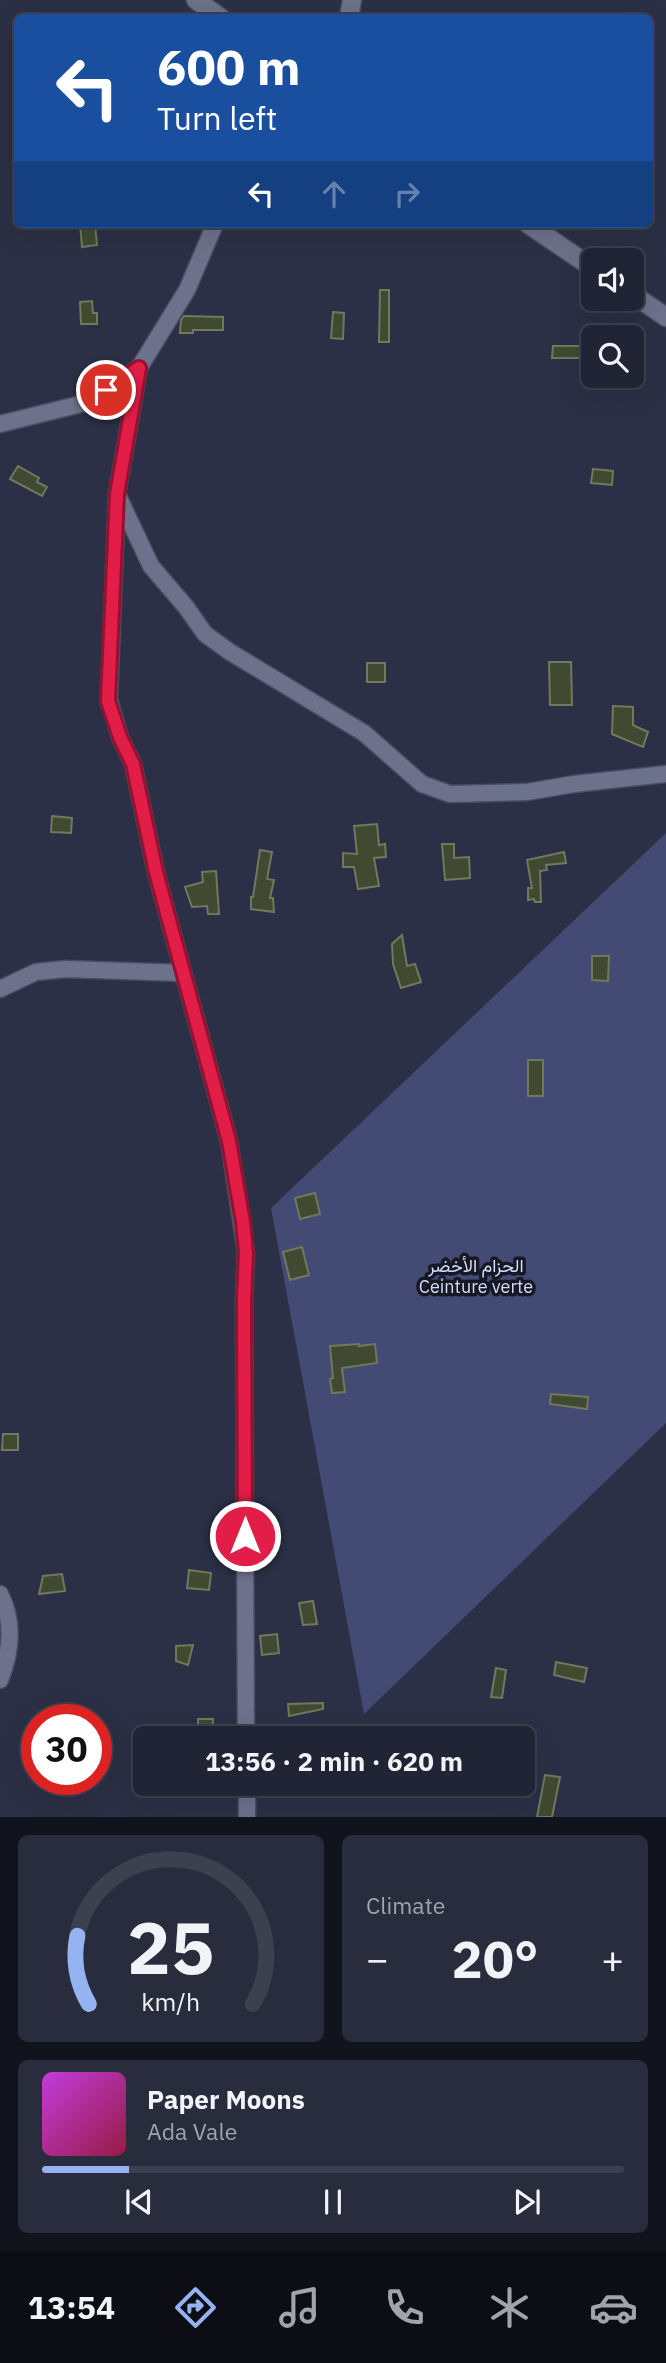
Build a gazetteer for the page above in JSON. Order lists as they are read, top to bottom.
{
  "parks": ["الحزام الأخضر Ceinture verte"],
  "page": {
    "turn": ["600 m", "Turn left"],
    "limit": "30",
    "trip": "13:56 · 2 min · 620 m",
    "tile": "Climate",
    "heat": ["−", "20°", "+"],
    "song": ["Paper Moons", "Ada Vale"],
    "tabs": "13:54",
    "gauge": ["25", "km/h"]
  }
}
